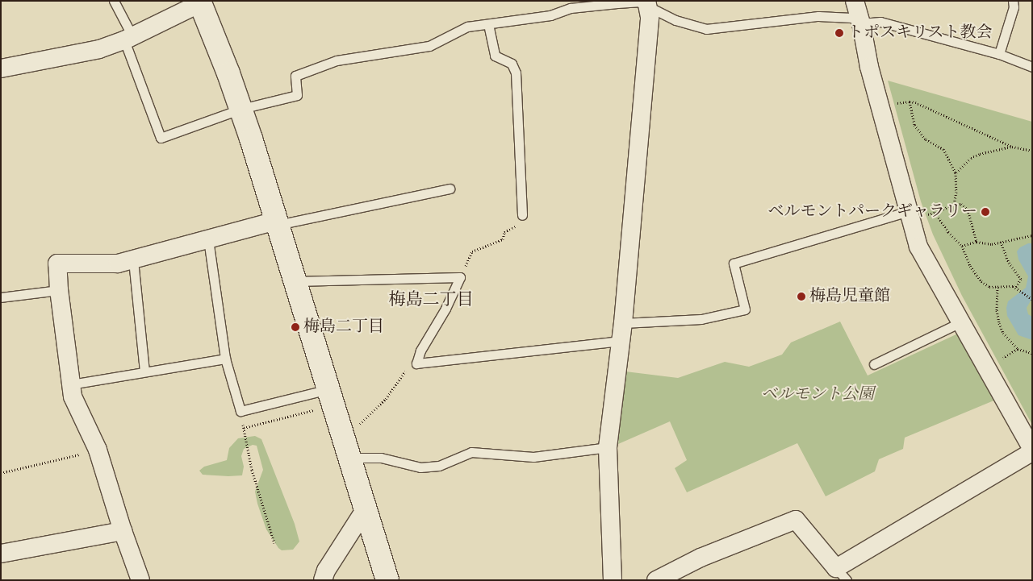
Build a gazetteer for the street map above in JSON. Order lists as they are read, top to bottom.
{
  "districts": ["梅島二丁目"],
  "parks": ["ベルモント公園"],
  "places": [
    "トポスキリスト教会",
    "ベルモントパークギャラリー",
    "梅島児童館",
    "梅島二丁目"
  ]
}
